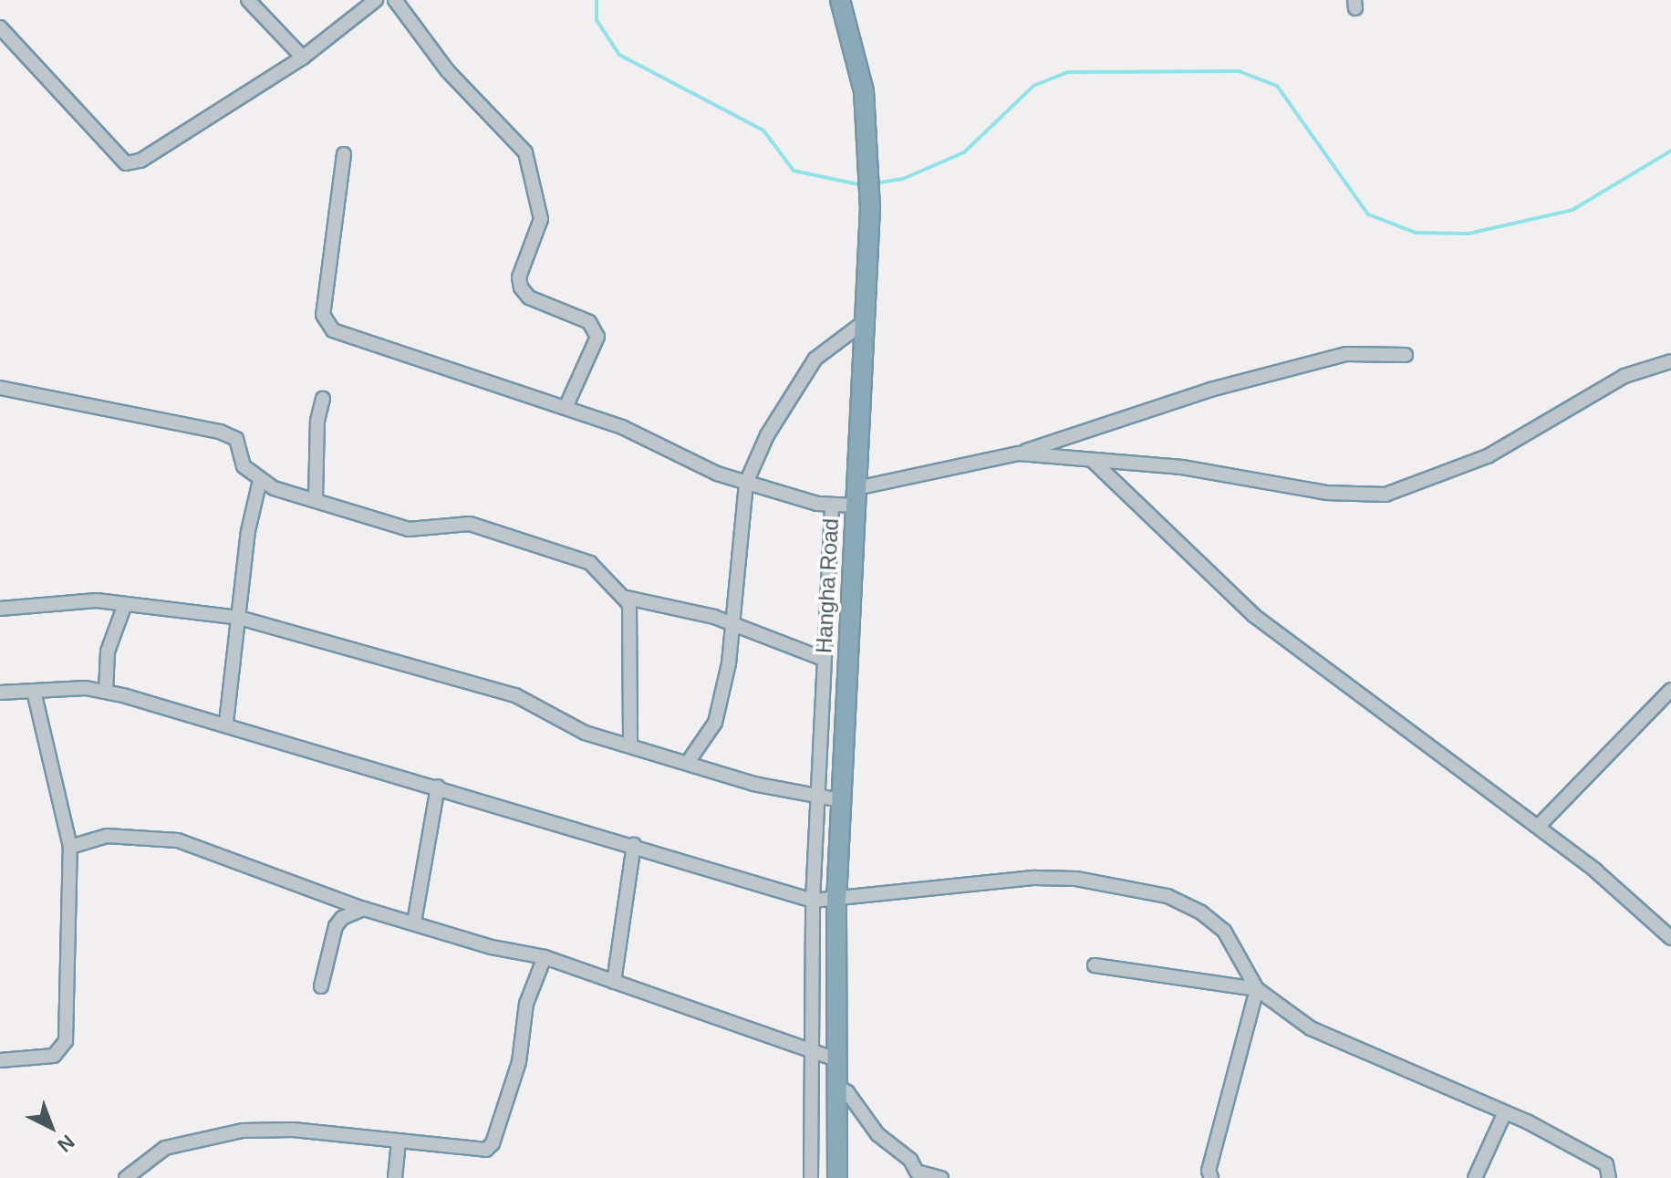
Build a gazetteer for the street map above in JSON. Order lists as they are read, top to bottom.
{
  "streets": {
    "highway": ["Hangha Road"]
  },
  "north": "bottom right"
}
